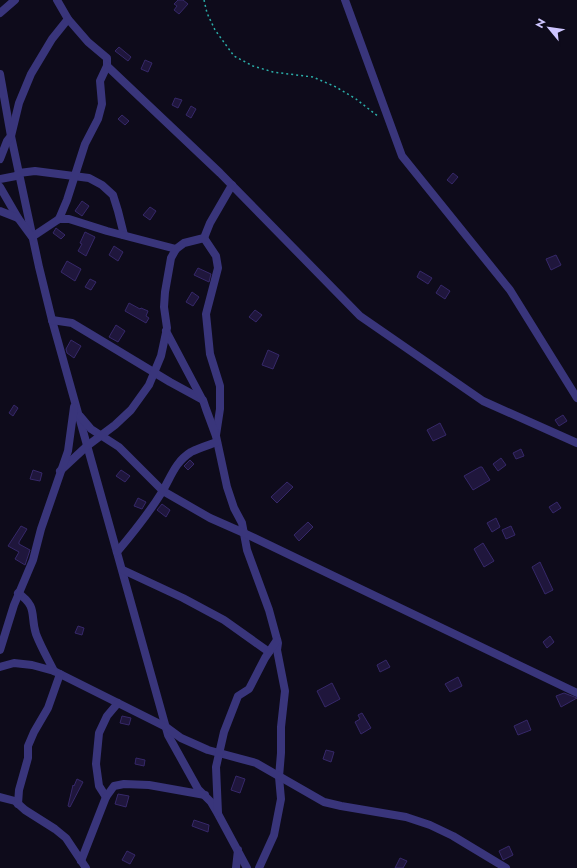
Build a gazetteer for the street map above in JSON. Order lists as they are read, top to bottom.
{
  "north": "top left"
}
